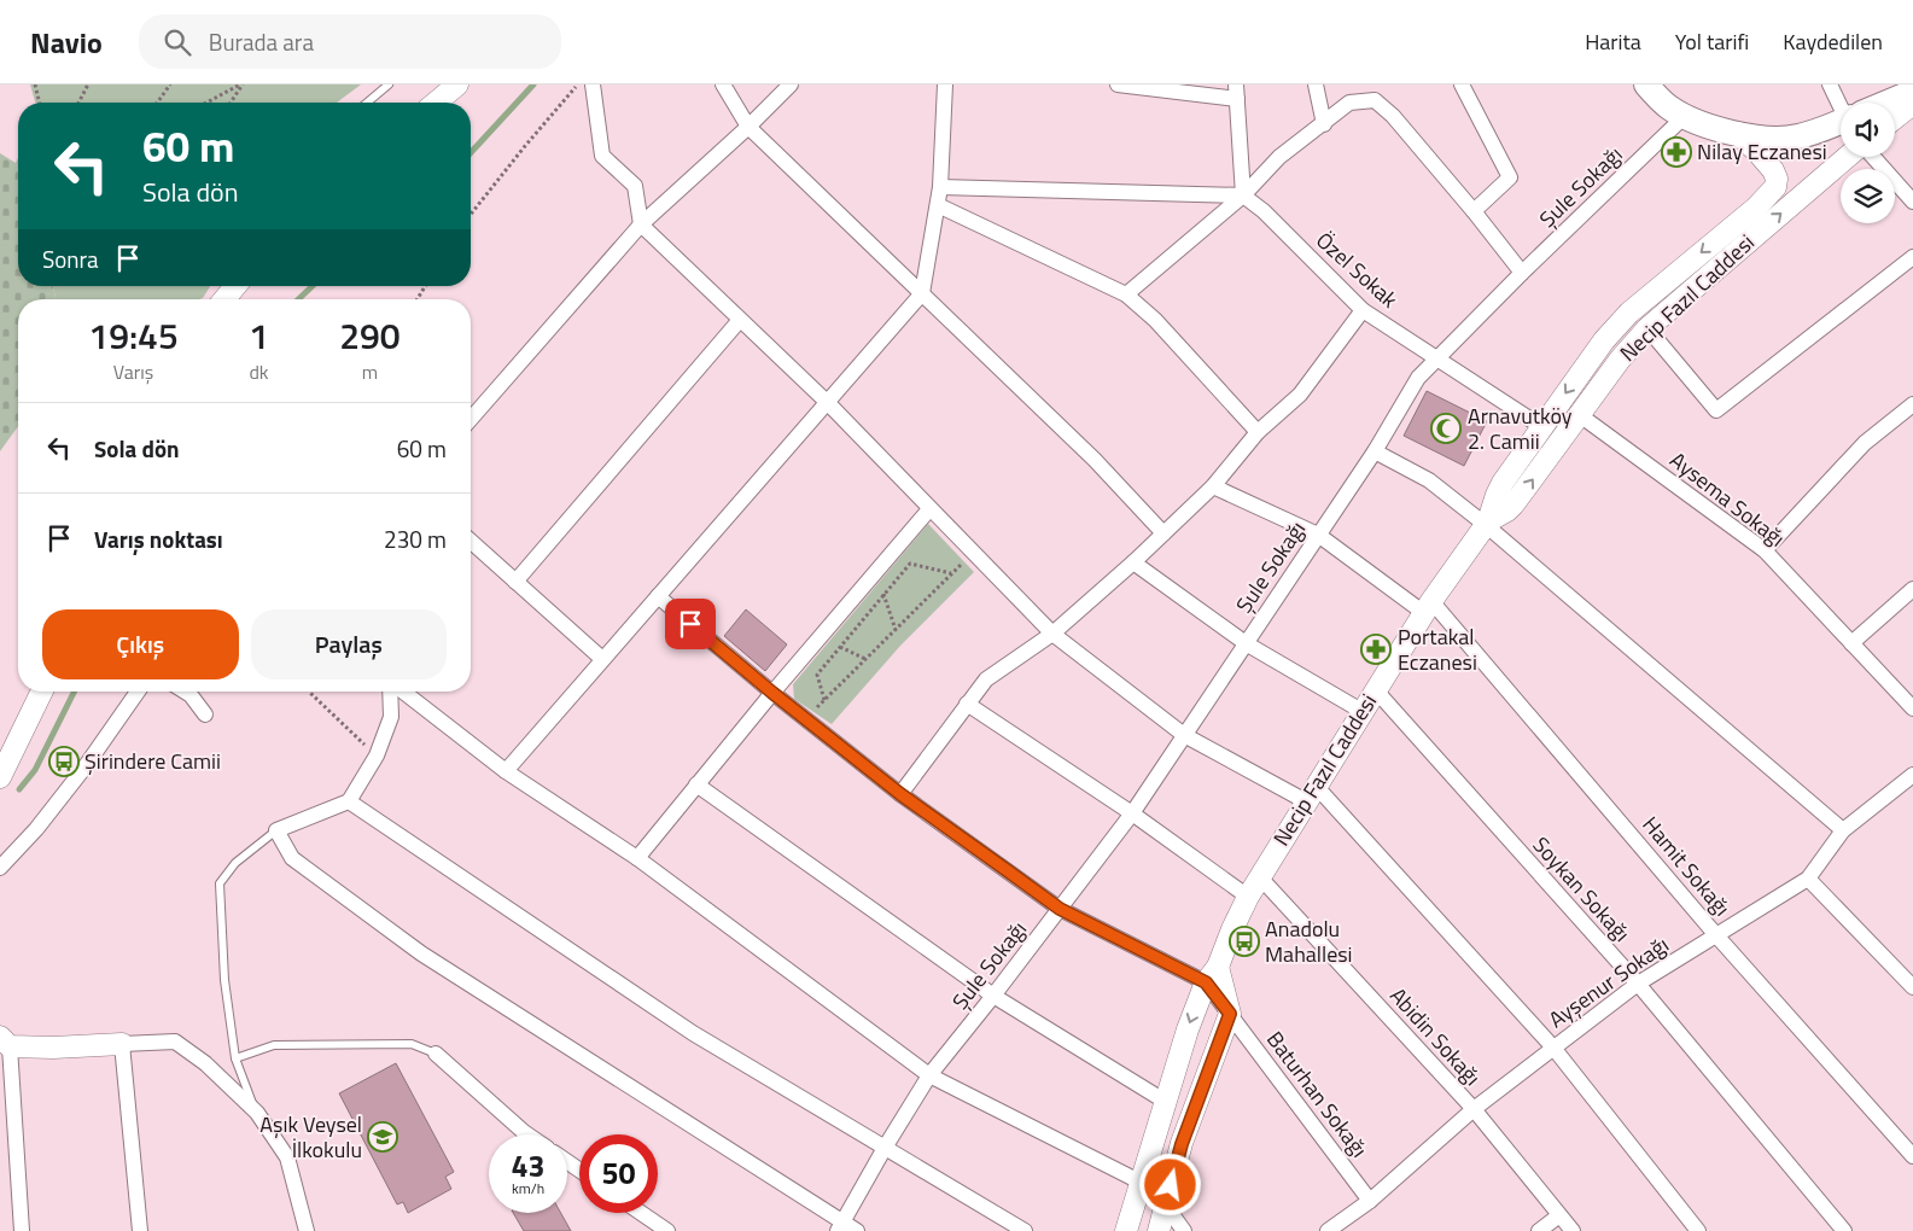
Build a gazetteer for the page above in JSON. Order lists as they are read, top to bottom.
{
  "streets": {
    "main road": ["Necip Fazıl Caddesi"],
    "street": [
      "Şule Sokağı",
      "Özel Sokak",
      "Aysema Sokağı",
      "Hamit Sokağı",
      "Soykan Sokağı",
      "Ayşenur Sokağı",
      "Abidin Sokağı",
      "Baturhan Sokağı"
    ]
  },
  "crossings": [
    ["Şule Sokağı", "Özel Sokak"],
    ["Şule Sokağı", "Hamit Sokağı"],
    ["Özel Sokak", "Necip Fazıl Caddesi"],
    ["Necip Fazıl Caddesi", "Aysema Sokağı"],
    ["Necip Fazıl Caddesi", "Hamit Sokağı"],
    ["Necip Fazıl Caddesi", "Soykan Sokağı"],
    ["Necip Fazıl Caddesi", "Abidin Sokağı"],
    ["Hamit Sokağı", "Ayşenur Sokağı"],
    ["Soykan Sokağı", "Ayşenur Sokağı"],
    ["Ayşenur Sokağı", "Abidin Sokağı"],
    ["Ayşenur Sokağı", "Baturhan Sokağı"]
  ],
  "places": {
    "pharmacy": ["Nilay Eczanesi", "Portakal Eczanesi"],
    "mosque": ["Arnavutköy 2. Camii"],
    "bus stop": ["Şirindere Camii", "Anadolu Mahallesi"],
    "school or university": ["Aşık Veysel İlkokulu"]
  },
  "page": {
    "header": "Navio",
    "search": "Burada ara",
    "nav": ["Harita", "Yol tarifi", "Kaydedilen"],
    "turn": ["60 m", "Sola dön"],
    "then": "Sonra",
    "eta": [
      "19:45",
      "Varış",
      "1",
      "dk",
      "290",
      "m"
    ],
    "list": [
      {
        "name": "Sola dön",
        "value": "60 m"
      },
      {
        "name": "Varış noktası",
        "value": "230 m"
      }
    ],
    "buttons": ["Çıkış", "Paylaş"],
    "speed": "43 km/h",
    "limit": "50"
  }
}
